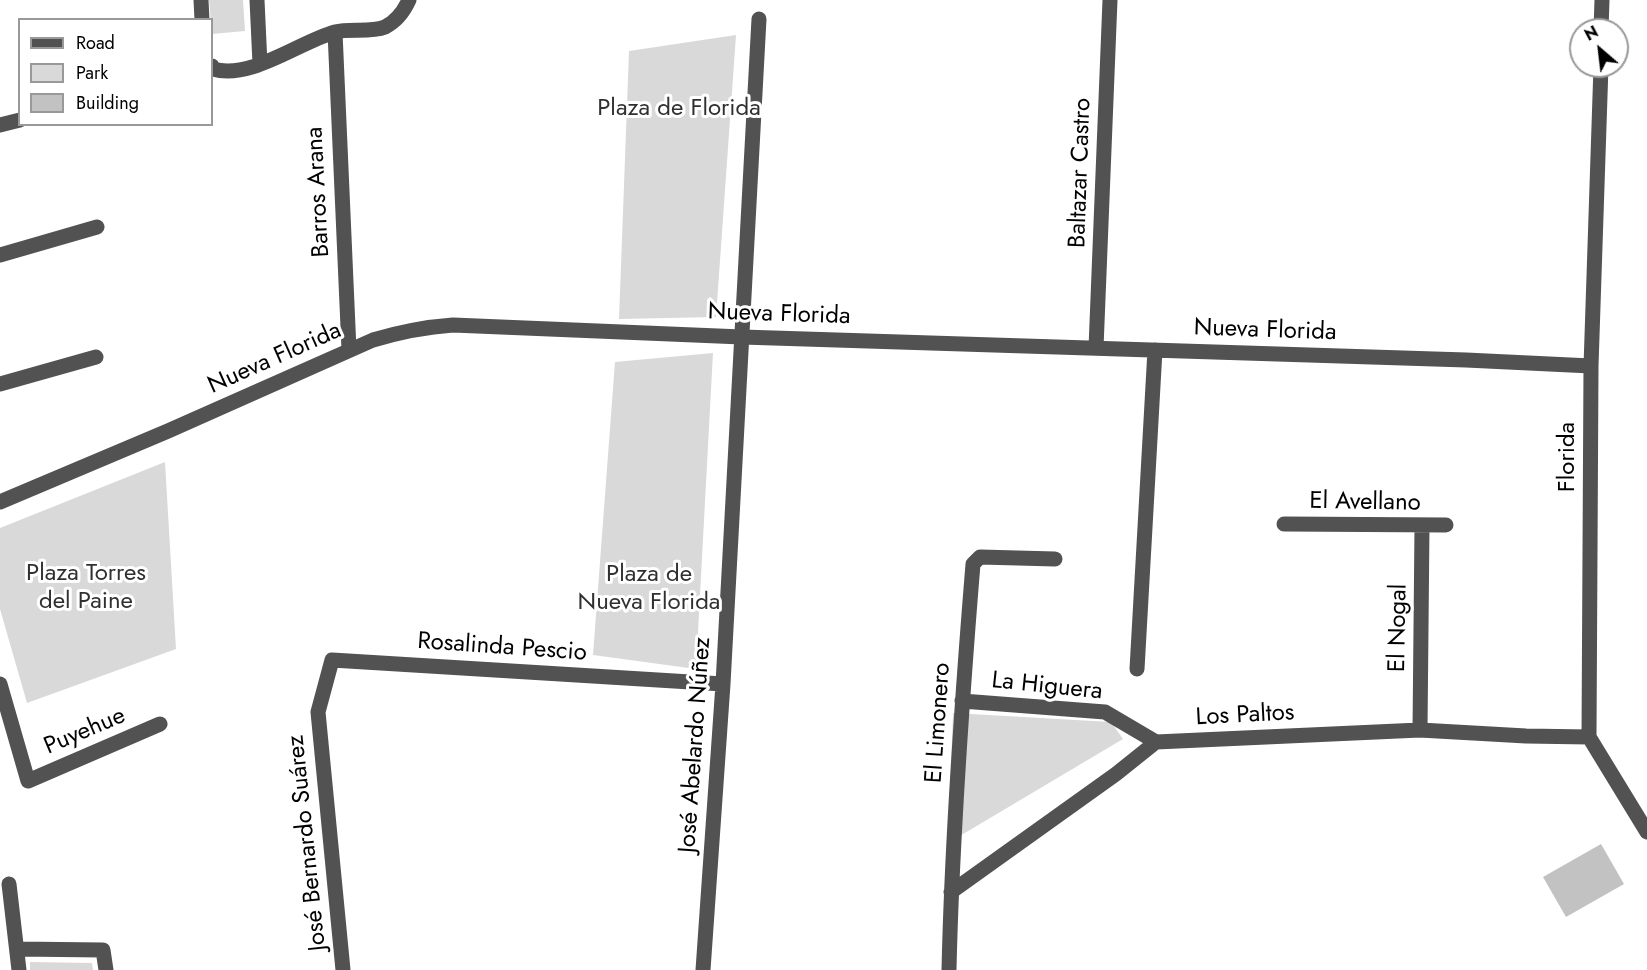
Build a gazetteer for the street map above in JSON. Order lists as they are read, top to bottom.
{
  "streets": {
    "street": [
      "Baltazar Castro",
      "Barros Arana",
      "Nueva Florida",
      "Florida",
      "El Avellano",
      "El Nogal",
      "Rosalinda Pescio",
      "La Higuera",
      "Los Paltos",
      "El Limonero",
      "Puyehue",
      "José Abelardo Núñez",
      "José Bernardo Suárez"
    ]
  },
  "crossings": [
    ["Baltazar Castro", "Nueva Florida"],
    ["Barros Arana", "Nueva Florida"],
    ["Nueva Florida", "Florida"],
    ["Nueva Florida", "José Abelardo Núñez"],
    ["Florida", "Los Paltos"],
    ["El Avellano", "El Nogal"],
    ["El Nogal", "Los Paltos"],
    ["Rosalinda Pescio", "José Abelardo Núñez"],
    ["Rosalinda Pescio", "José Bernardo Suárez"],
    ["La Higuera", "Los Paltos"],
    ["La Higuera", "El Limonero"]
  ],
  "parks": ["Plaza de Florida", "Plaza Torres del Paine", "Plaza de Nueva Florida"],
  "legend": ["Road", "Park", "Building"],
  "north": "top left"
}
